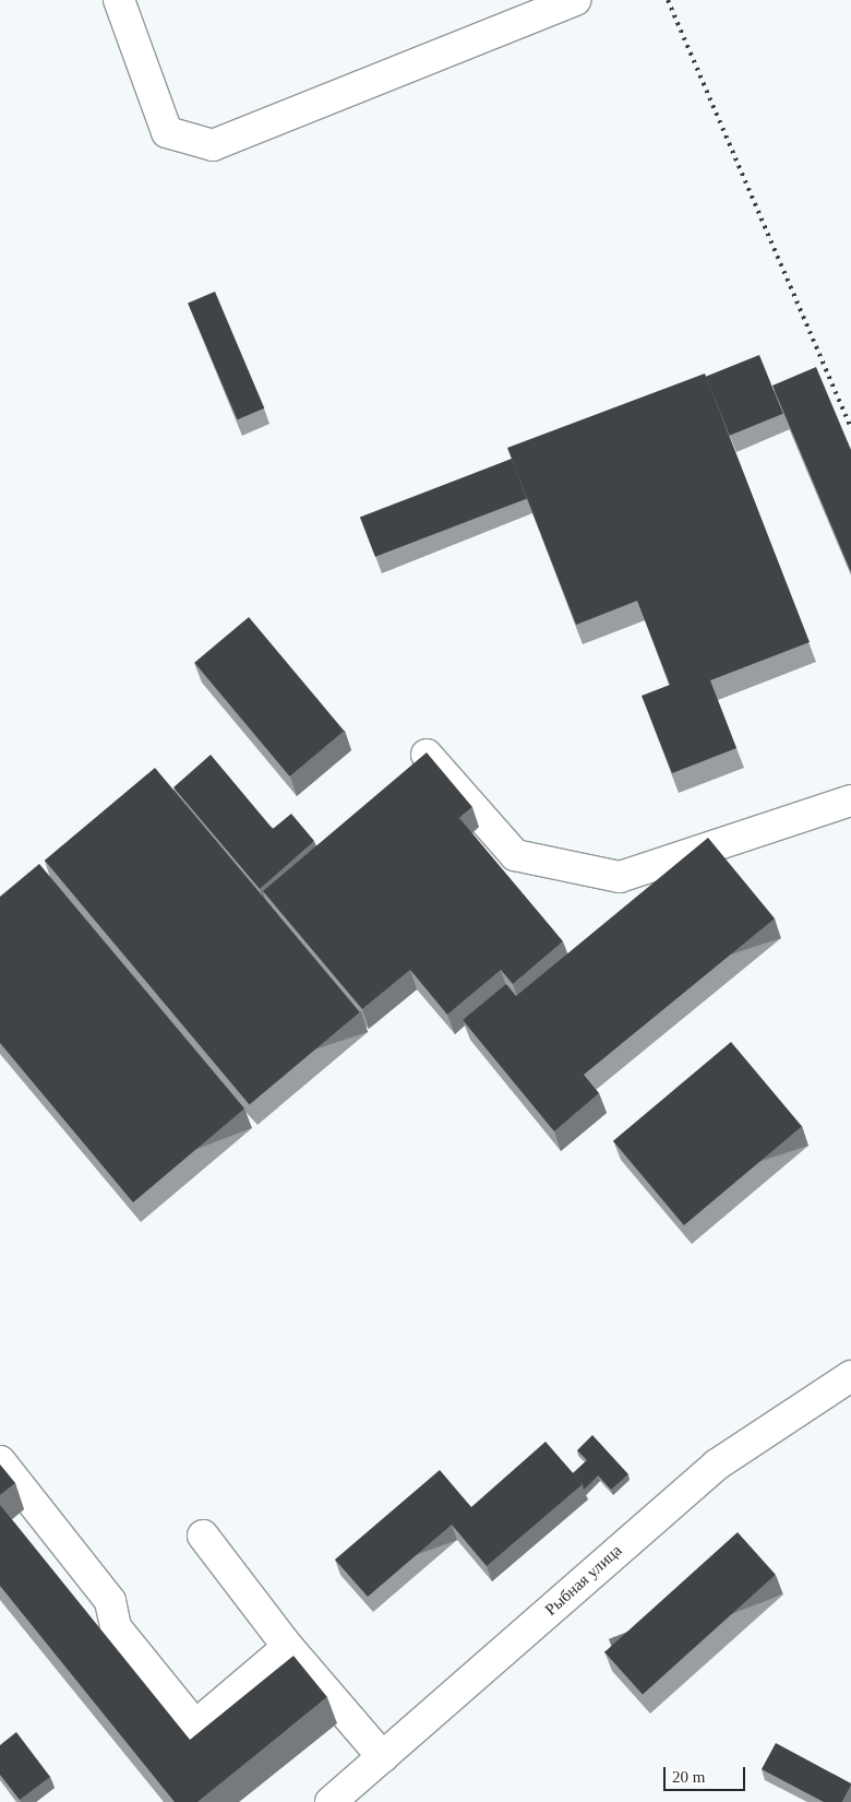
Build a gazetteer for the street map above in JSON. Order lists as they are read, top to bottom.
{
  "streets": {
    "street": ["Рыбная улица"]
  },
  "scale_bar": "20 m"
}
